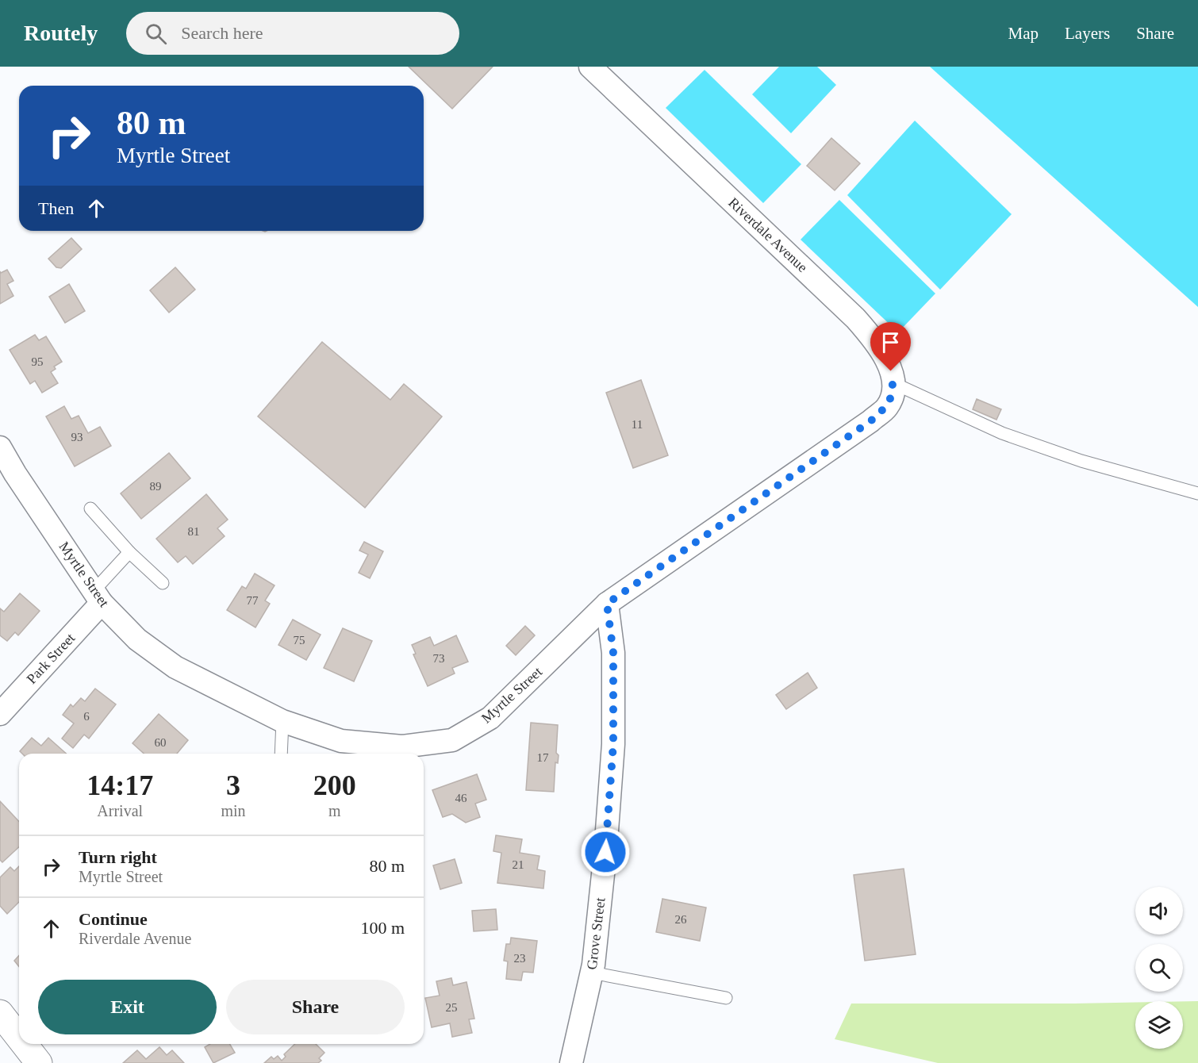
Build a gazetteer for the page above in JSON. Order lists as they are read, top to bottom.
{
  "streets": {
    "street": [
      "Riverdale Avenue",
      "Myrtle Street",
      "Park Street",
      "Grove Street"
    ]
  },
  "crossings": [
    ["Riverdale Avenue", "Myrtle Street"],
    ["Myrtle Street", "Park Street"],
    ["Myrtle Street", "Grove Street"]
  ],
  "house_numbers": [
    "95",
    "11",
    "93",
    "89",
    "81",
    "77",
    "75",
    "73",
    "6",
    "60",
    "17",
    "46",
    "21",
    "26",
    "23",
    "25"
  ],
  "page": {
    "header": "Routely",
    "search": "Search here",
    "nav": ["Map", "Layers", "Share"],
    "turn": ["80 m", "Myrtle Street"],
    "then": "Then",
    "eta": [
      "14:17",
      "Arrival",
      "3",
      "min",
      "200",
      "m"
    ],
    "list": [
      {
        "name": "Turn right",
        "note": "Myrtle Street",
        "value": "80 m"
      },
      {
        "name": "Continue",
        "note": "Riverdale Avenue",
        "value": "100 m"
      }
    ],
    "buttons": ["Exit", "Share"]
  }
}
